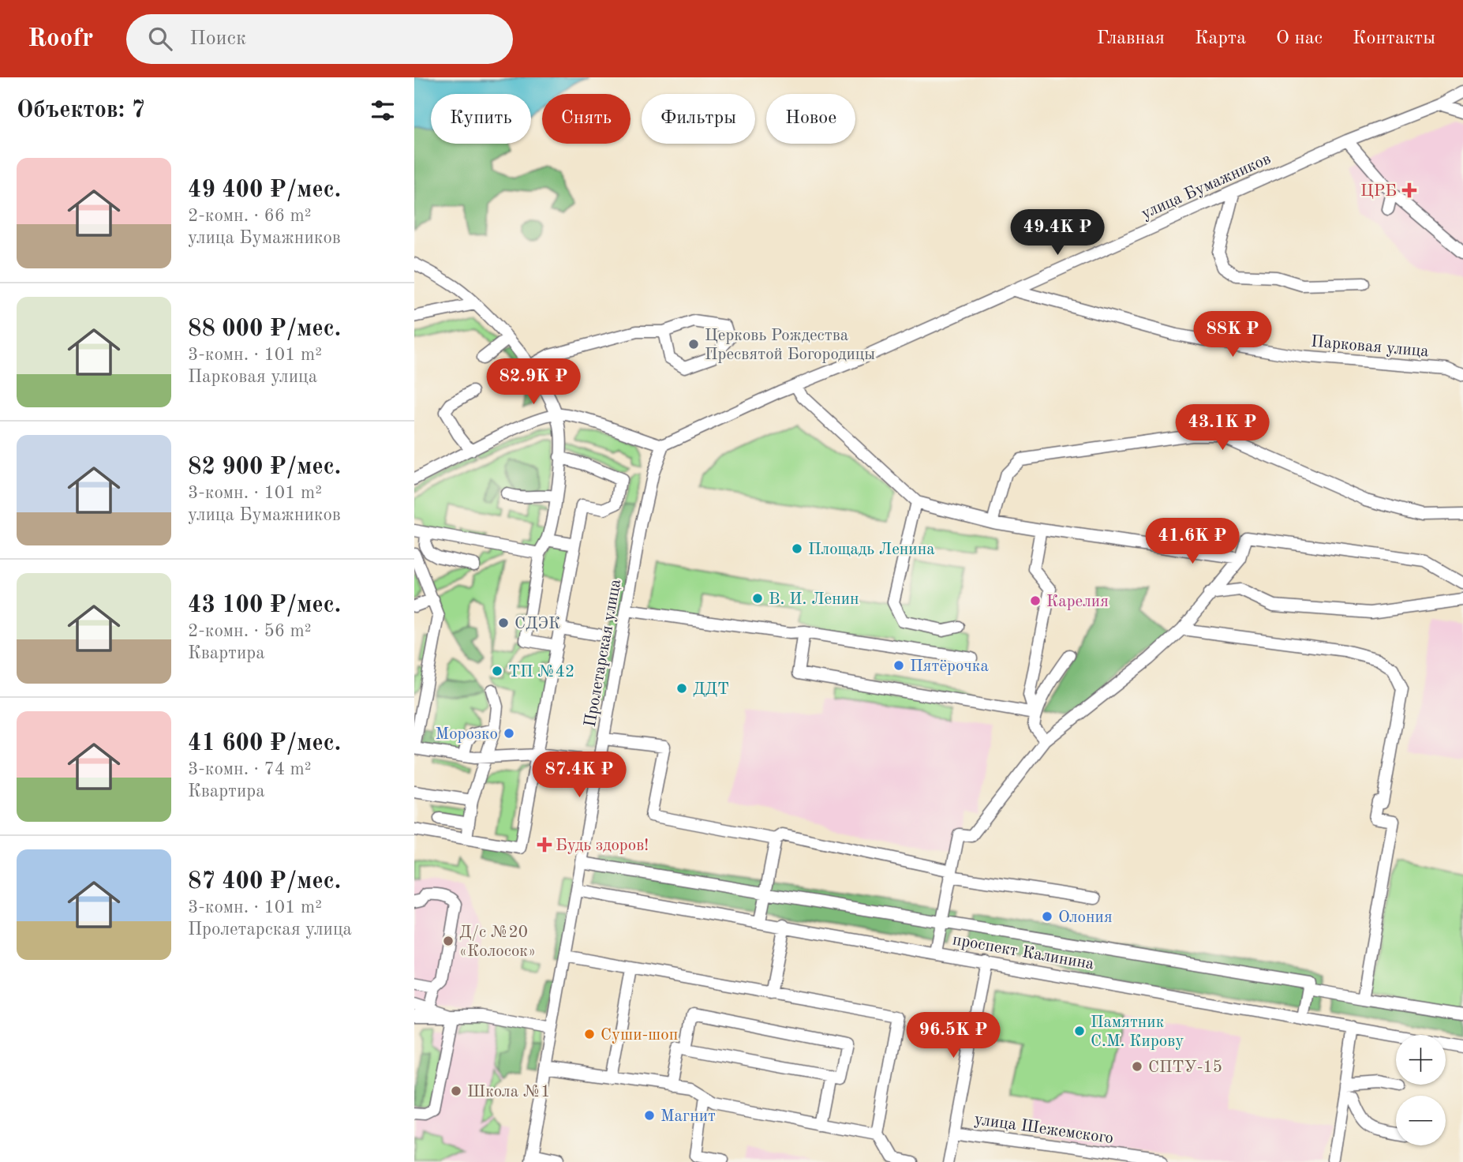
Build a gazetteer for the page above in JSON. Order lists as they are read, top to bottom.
{
  "streets": {
    "street": [
      "улица Бумажников",
      "Парковая улица",
      "Пролетарская улица",
      "проспект Калинина",
      "улица Шежемского"
    ]
  },
  "crossings": [
    ["улица Бумажников", "Парковая улица"],
    ["улица Бумажников", "Пролетарская улица"],
    ["Пролетарская улица", "проспект Калинина"]
  ],
  "places": {
    "health": ["ЦРБ", "Будь здоров!"],
    "other": [
      "Церковь Рождества Пресвятой Богородицы",
      "Площадь Ленина",
      "В. И. Ленин",
      "Карелия",
      "СДЭК",
      "Пятёрочка",
      "ТП №42",
      "ДДТ",
      "Морозко",
      "Олония",
      "Д/с №20 «Колосок»",
      "Памятник С.М. Кирову",
      "Суши-шоп",
      "СПТУ-15",
      "Школа №1",
      "Магнит"
    ]
  },
  "page": {
    "header": "Roofr",
    "search": "Поиск",
    "nav": [
      "Главная",
      "Карта",
      "О нас",
      "Контакты"
    ],
    "heading": "Объектов: 7",
    "chip": [
      "Купить",
      "Снять",
      "Фильтры",
      "Новое"
    ],
    "list": [
      {
        "name": "49 400 ₽/мес.",
        "note": "2-комн. · 66 m² · улица Бумажников"
      },
      {
        "name": "88 000 ₽/мес.",
        "note": "3-комн. · 101 m² · Парковая улица"
      },
      {
        "name": "82 900 ₽/мес.",
        "note": "3-комн. · 101 m² · улица Бумажников"
      },
      {
        "name": "43 100 ₽/мес.",
        "note": "2-комн. · 56 m² · Квартира"
      },
      {
        "name": "41 600 ₽/мес.",
        "note": "3-комн. · 74 m² · Квартира"
      },
      {
        "name": "87 400 ₽/мес.",
        "note": "3-комн. · 101 m² · Пролетарская улица"
      }
    ],
    "price": [
      "49.4K ₽",
      "88K ₽",
      "82.9K ₽",
      "43.1K ₽",
      "41.6K ₽",
      "87.4K ₽",
      "96.5K ₽"
    ],
    "map_buttons": ["+", "−"]
  }
}
